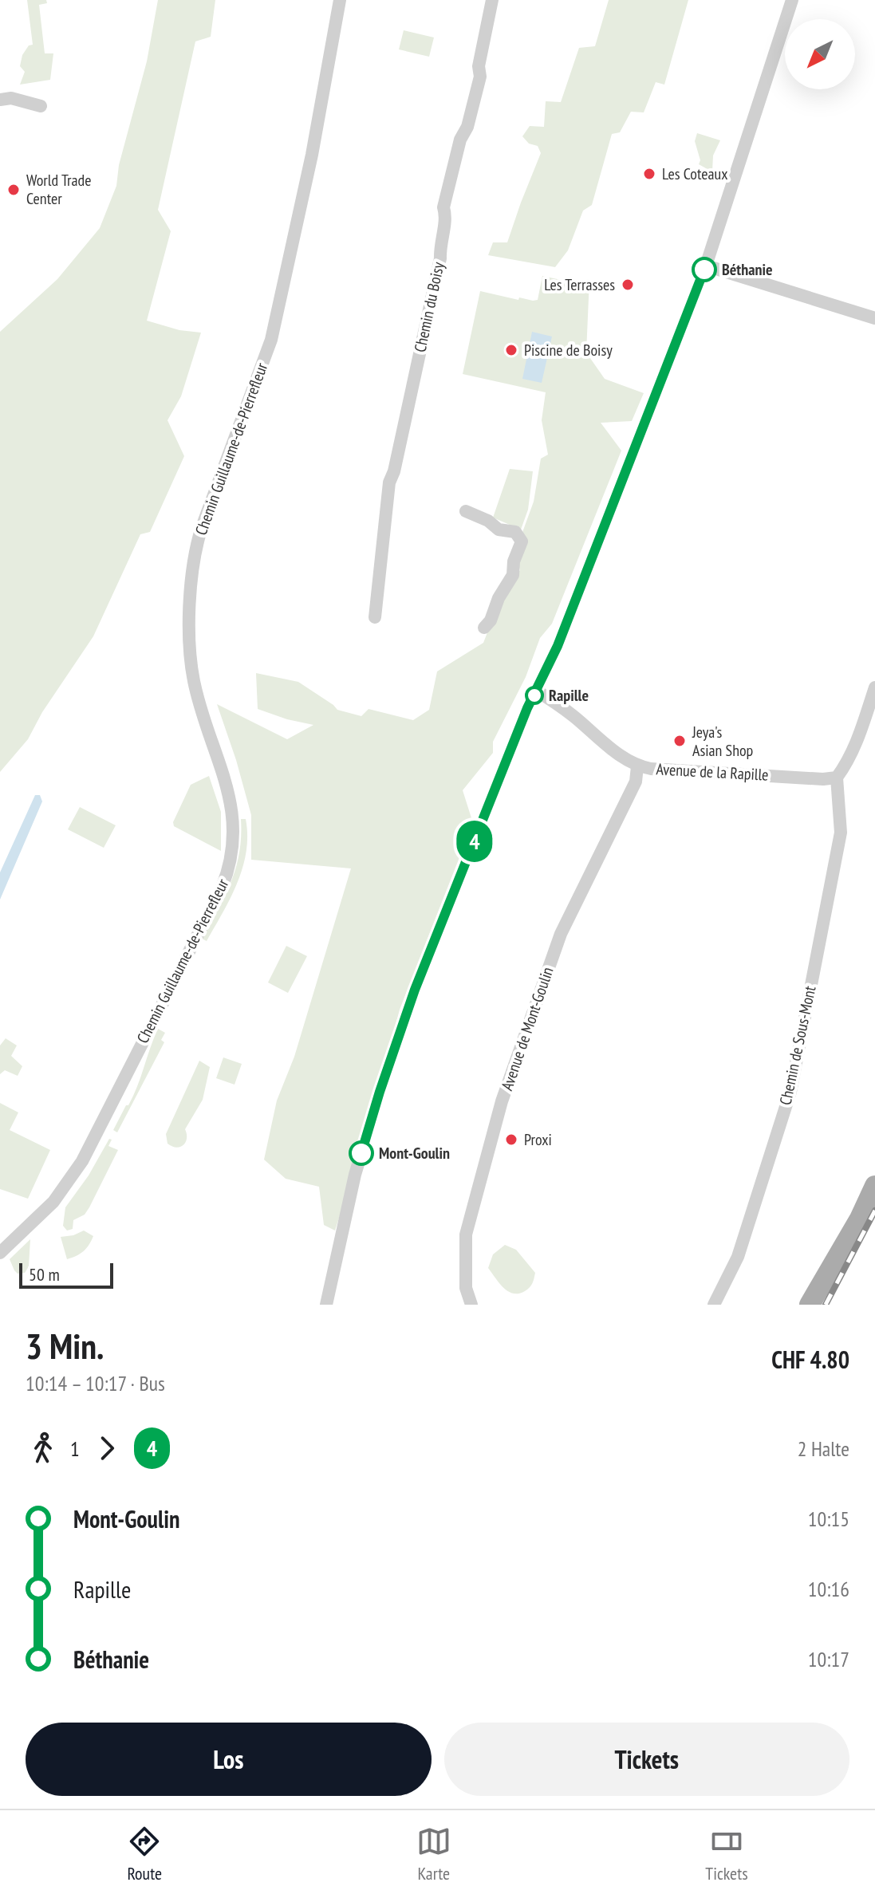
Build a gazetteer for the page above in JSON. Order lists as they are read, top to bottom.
{
  "streets": {
    "street": [
      "Chemin du Boisy",
      "Chemin Guillaume-de-Pierrefleur",
      "Avenue de la Rapille",
      "Avenue de Mont-Goulin",
      "Chemin de Sous-Mont"
    ]
  },
  "crossings": [
    ["Avenue de la Rapille", "Avenue de Mont-Goulin"],
    ["Avenue de la Rapille", "Chemin de Sous-Mont"]
  ],
  "places": [
    "Les Coteaux",
    "World Trade Center",
    "Béthanie",
    "Les Terrasses",
    "Piscine de Boisy",
    "Rapille",
    "Jeya's Asian Shop",
    "Proxi",
    "Mont-Goulin"
  ],
  "lines": ["bus line 4"],
  "scale_bar": "50 m",
  "north": "bottom left",
  "page": {
    "on_map": "4",
    "scale": "50 m",
    "heading": ["3 Min.", "10:14 – 10:17 · Bus", "CHF 4.80"],
    "legs": ["1", "4", "2 Halte"],
    "list": [
      {
        "name": "Mont-Goulin",
        "value": "10:15"
      },
      {
        "name": "Rapille",
        "value": "10:16"
      },
      {
        "name": "Béthanie",
        "value": "10:17"
      }
    ],
    "buttons": ["Los", "Tickets"],
    "tabs": ["Route", "Karte", "Tickets"]
  }
}
